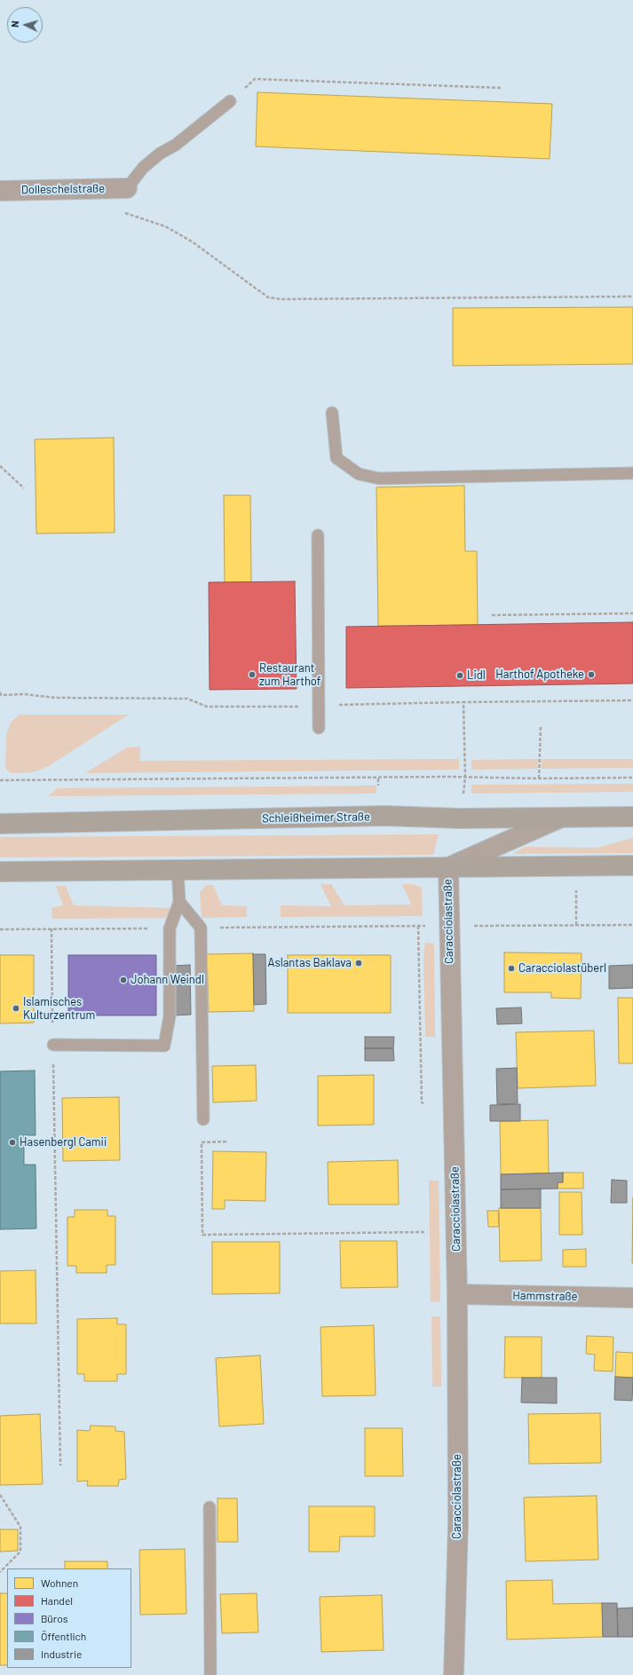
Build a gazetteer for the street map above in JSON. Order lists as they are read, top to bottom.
{
  "streets": {
    "main road": ["Schleißheimer Straße"],
    "street": ["Dolleschelstraße", "Caracciolastraße", "Hammstraße"]
  },
  "crossings": [
    ["Schleißheimer Straße", "Caracciolastraße"],
    ["Caracciolastraße", "Hammstraße"]
  ],
  "places": [
    "Restaurant zum Harthof",
    "Harthof Apotheke",
    "Lidl",
    "Aslantas Baklava",
    "Caracciolastüberl",
    "Johann Weindl",
    "Islamisches Kulturzentrum",
    "Hasenbergl Camii"
  ],
  "legend": [
    "Wohnen",
    "Handel",
    "Büros",
    "Öffentlich",
    "Industrie"
  ],
  "north": "left"
}
